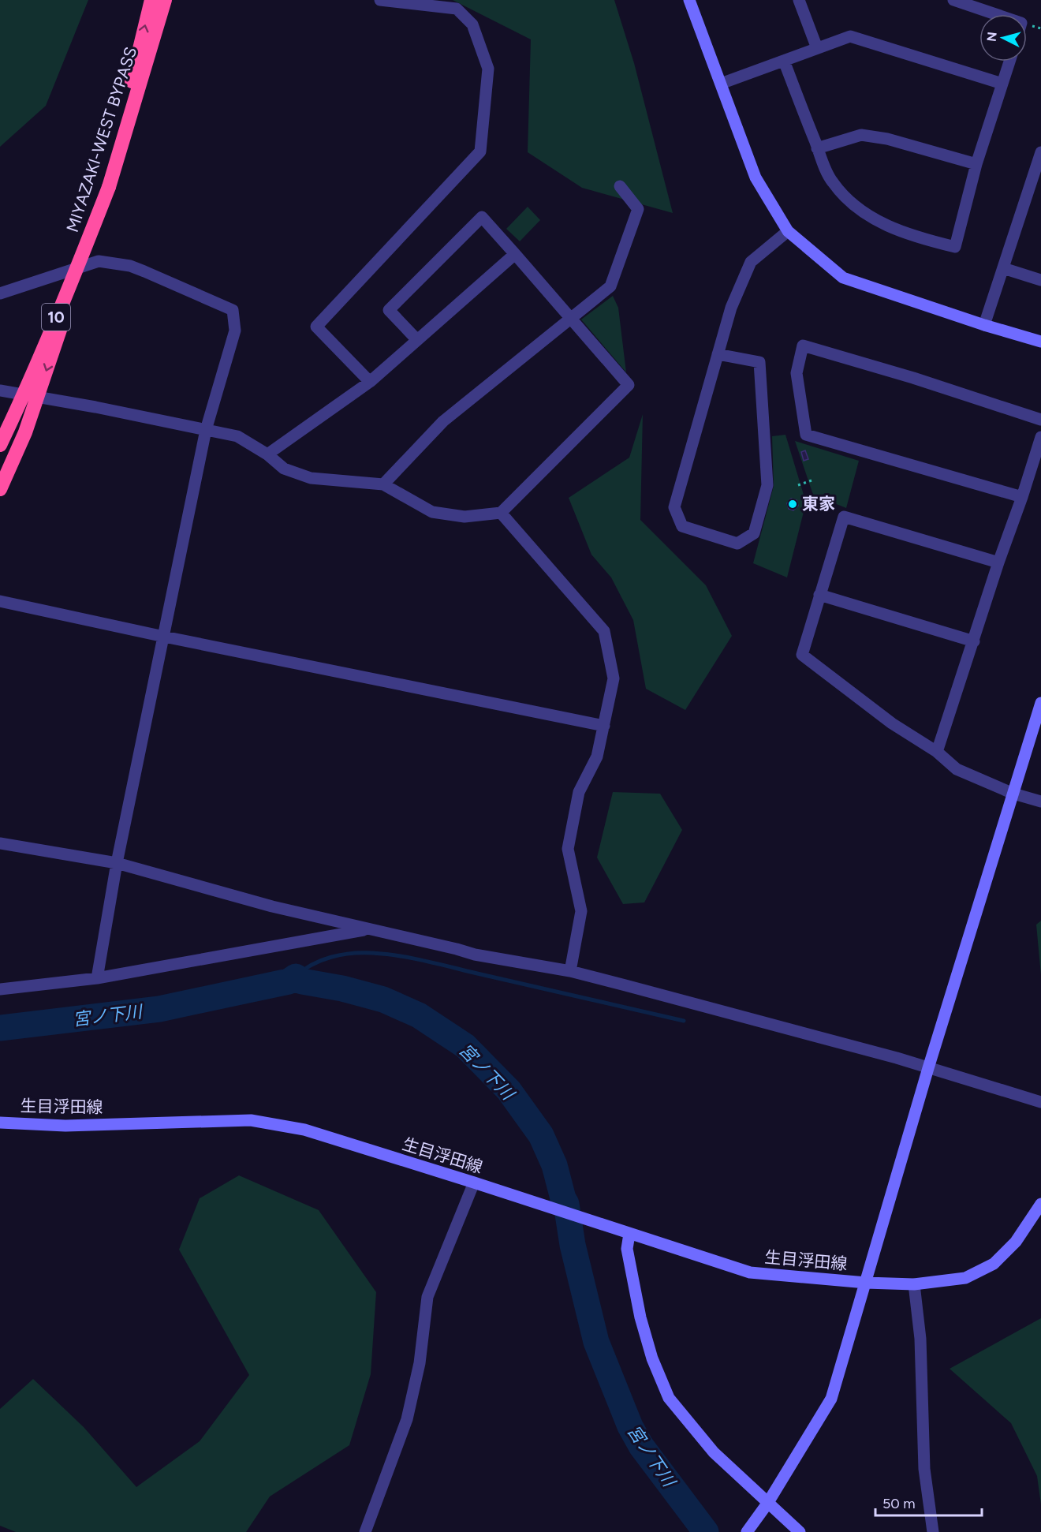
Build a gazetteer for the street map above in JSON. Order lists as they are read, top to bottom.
{
  "streets": {
    "highway": ["MIYAZAKI-WEST BYPASS", "10"],
    "street": ["生目浮田線"]
  },
  "water": ["宮ノ下川"],
  "places": ["東家"],
  "scale_bar": "50 m",
  "north": "left"
}
